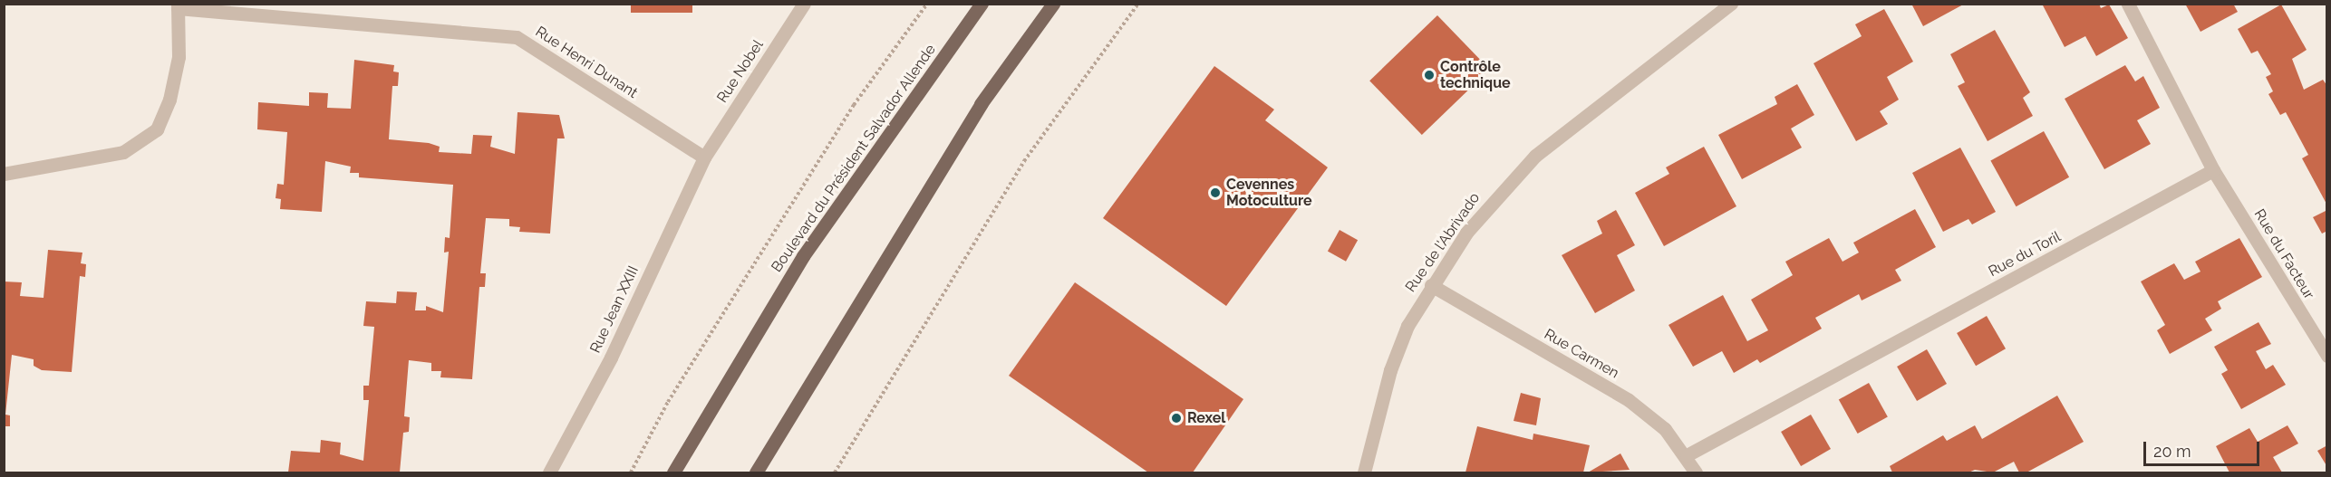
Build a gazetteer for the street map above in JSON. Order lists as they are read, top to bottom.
{
  "streets": {
    "main road": ["Boulevard du Président Salvador Allende"],
    "street": [
      "Rue Henri Dunant",
      "Rue Nobel",
      "Rue de l'Abrivado",
      "Rue du Toril",
      "Rue du Facteur",
      "Rue Jean XXIII",
      "Rue Carmen"
    ]
  },
  "crossings": [
    ["Rue Henri Dunant", "Rue Nobel"],
    ["Rue Henri Dunant", "Rue Jean XXIII"],
    ["Rue Nobel", "Rue Jean XXIII"],
    ["Rue de l'Abrivado", "Rue Carmen"],
    ["Rue du Toril", "Rue du Facteur"],
    ["Rue du Toril", "Rue Carmen"]
  ],
  "places": ["Contrôle technique", "Cevennes Motoculture", "Rexel"],
  "scale_bar": "20 m"
}
